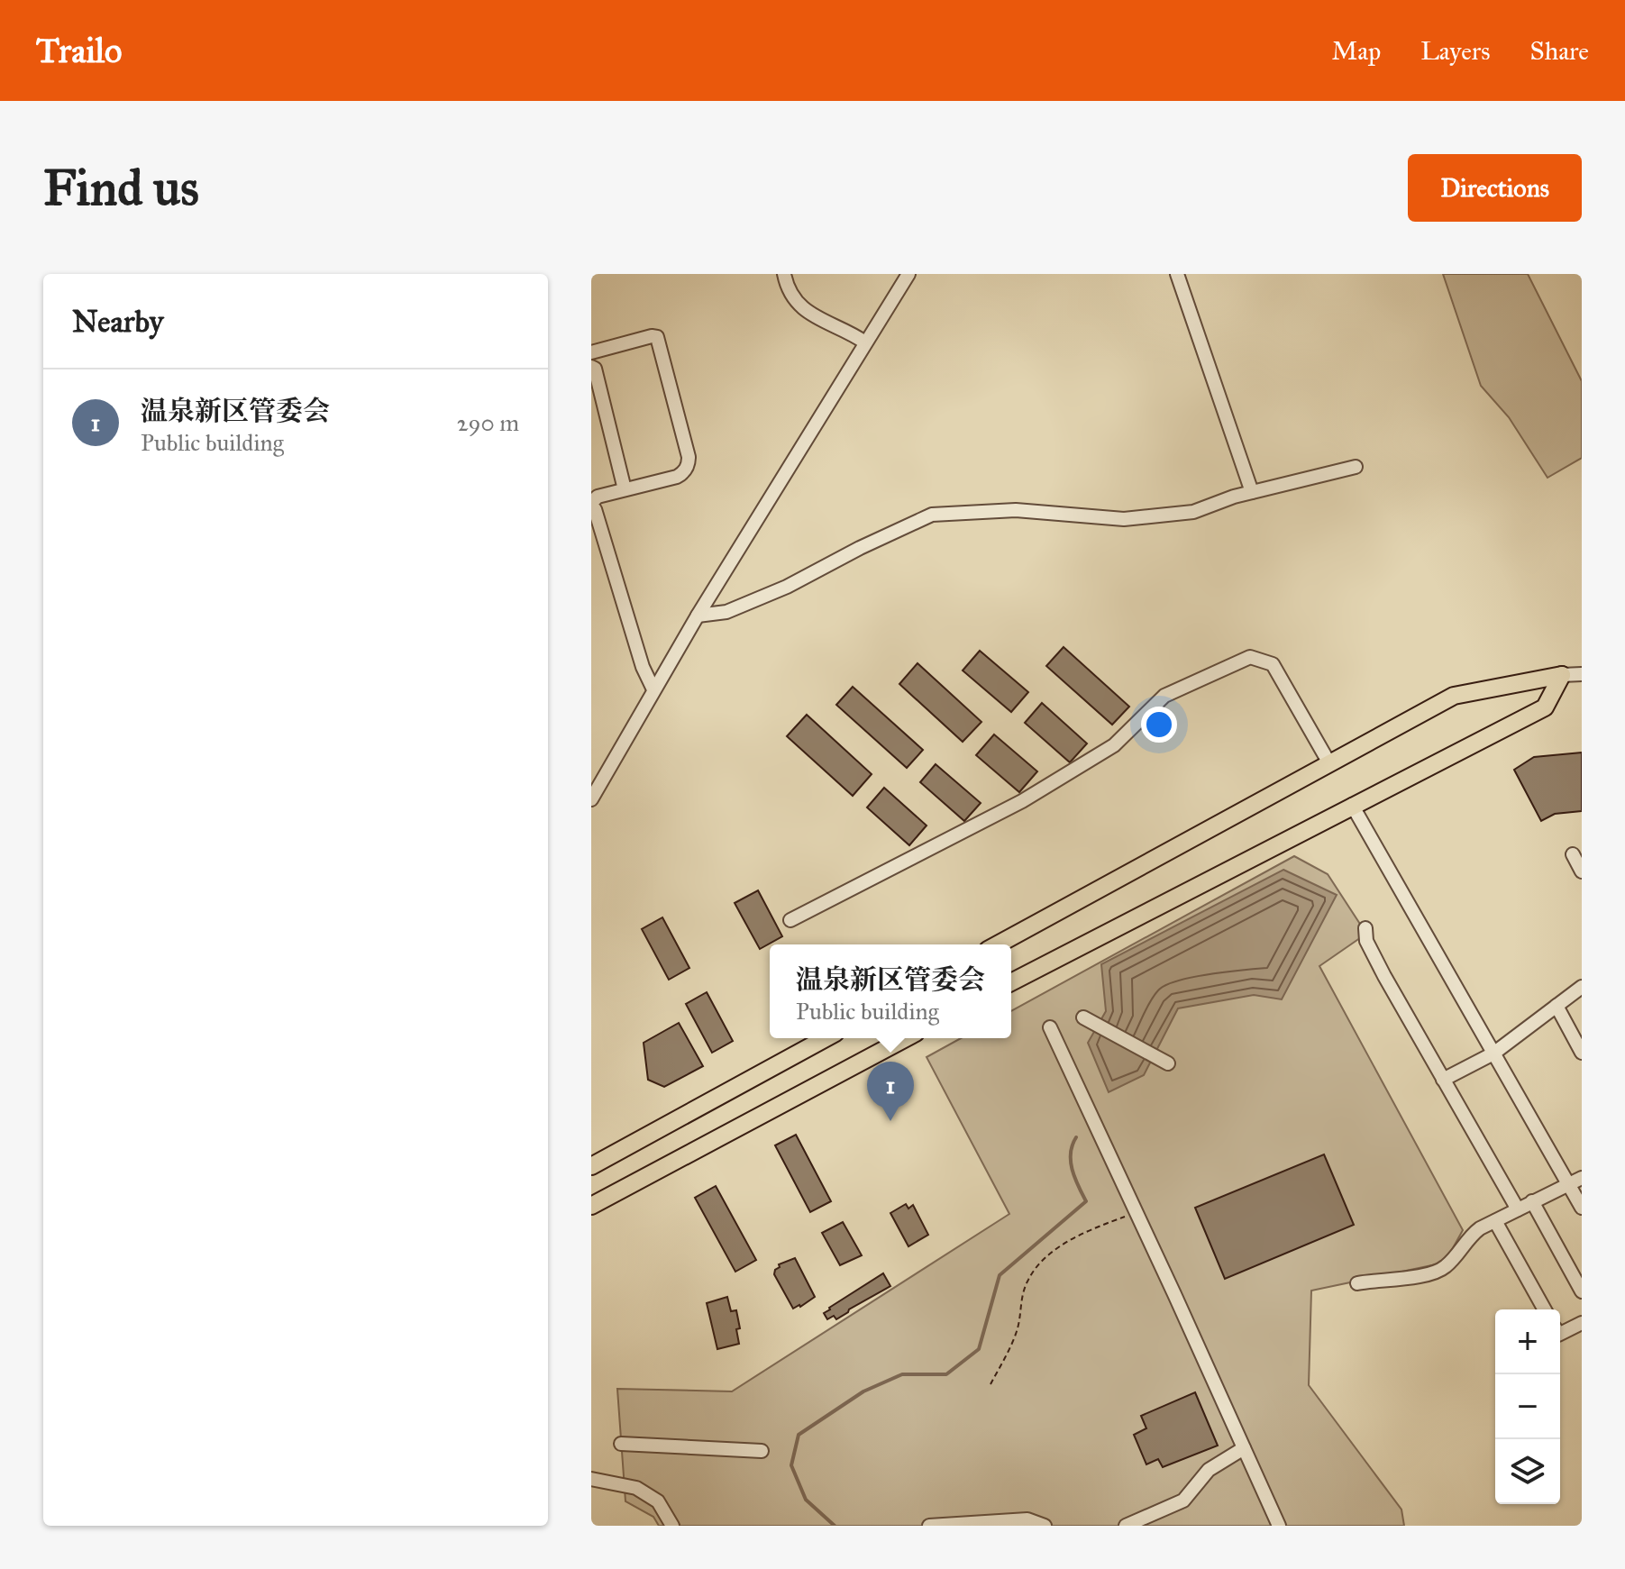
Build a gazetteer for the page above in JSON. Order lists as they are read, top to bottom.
{
  "page": {
    "header": "Trailo",
    "nav": ["Map", "Layers", "Share"],
    "buttons": "Directions",
    "title": "Find us",
    "heading": "Nearby",
    "list": [
      {
        "mark": "1",
        "name": "温泉新区管委会",
        "note": "Public building",
        "value": "290 m"
      }
    ],
    "popup": ["温泉新区管委会", "Public building"],
    "pins": "1",
    "map_buttons": ["+", "−"]
  }
}
